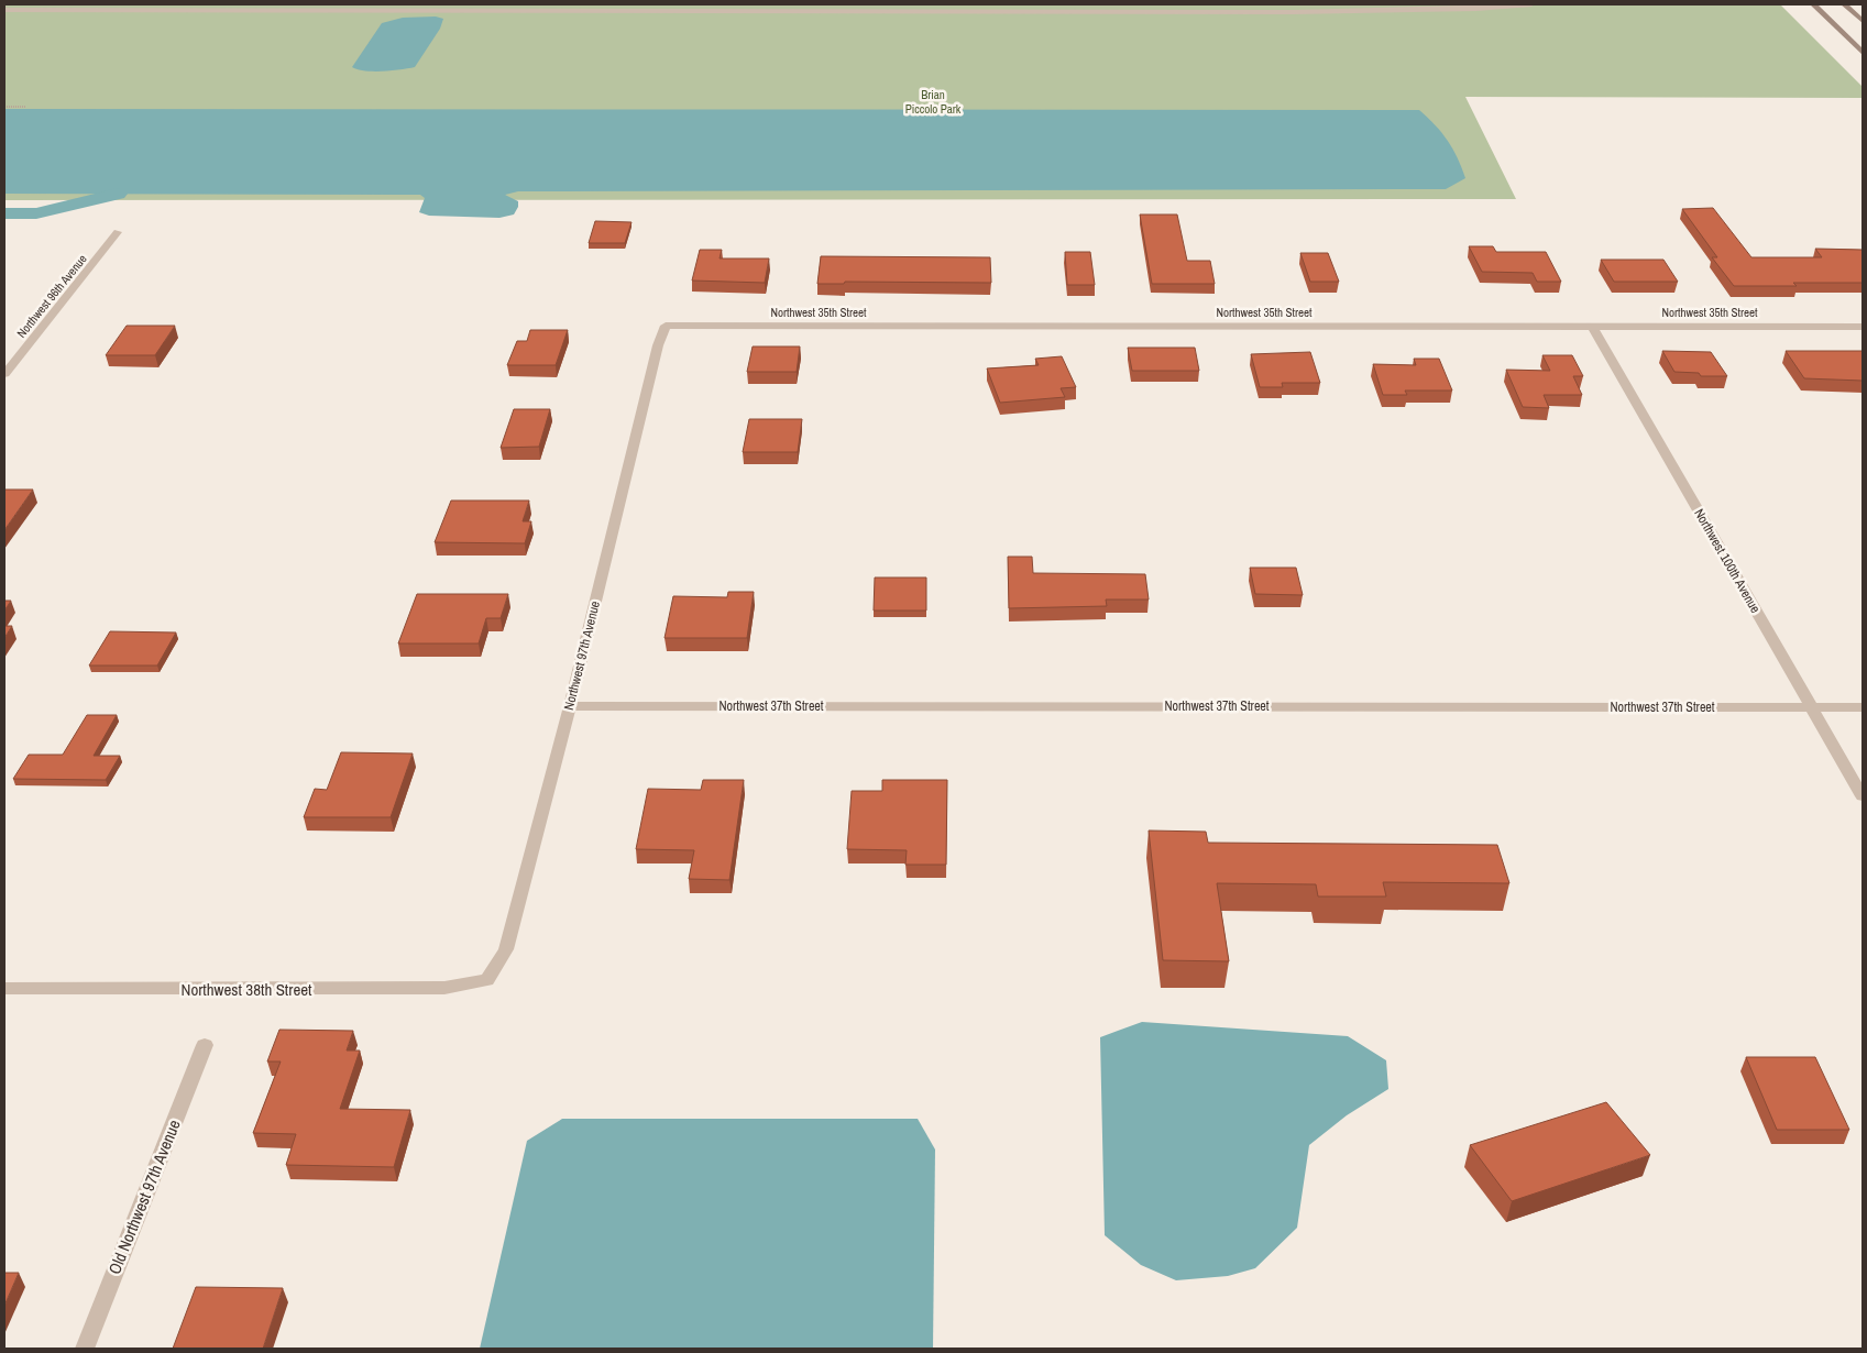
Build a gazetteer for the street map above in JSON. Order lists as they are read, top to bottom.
{
  "streets": {
    "street": [
      "Northwest 96th Avenue",
      "Northwest 35th Street",
      "Northwest 100th Avenue",
      "Northwest 97th Avenue",
      "Northwest 37th Street",
      "Northwest 38th Street",
      "Old Northwest 97th Avenue"
    ]
  },
  "crossings": [
    ["Northwest 35th Street", "Northwest 100th Avenue"],
    ["Northwest 35th Street", "Northwest 97th Avenue"],
    ["Northwest 100th Avenue", "Northwest 37th Street"],
    ["Northwest 97th Avenue", "Northwest 37th Street"],
    ["Northwest 97th Avenue", "Northwest 38th Street"]
  ],
  "parks": ["Brian Piccolo Park"]
}
